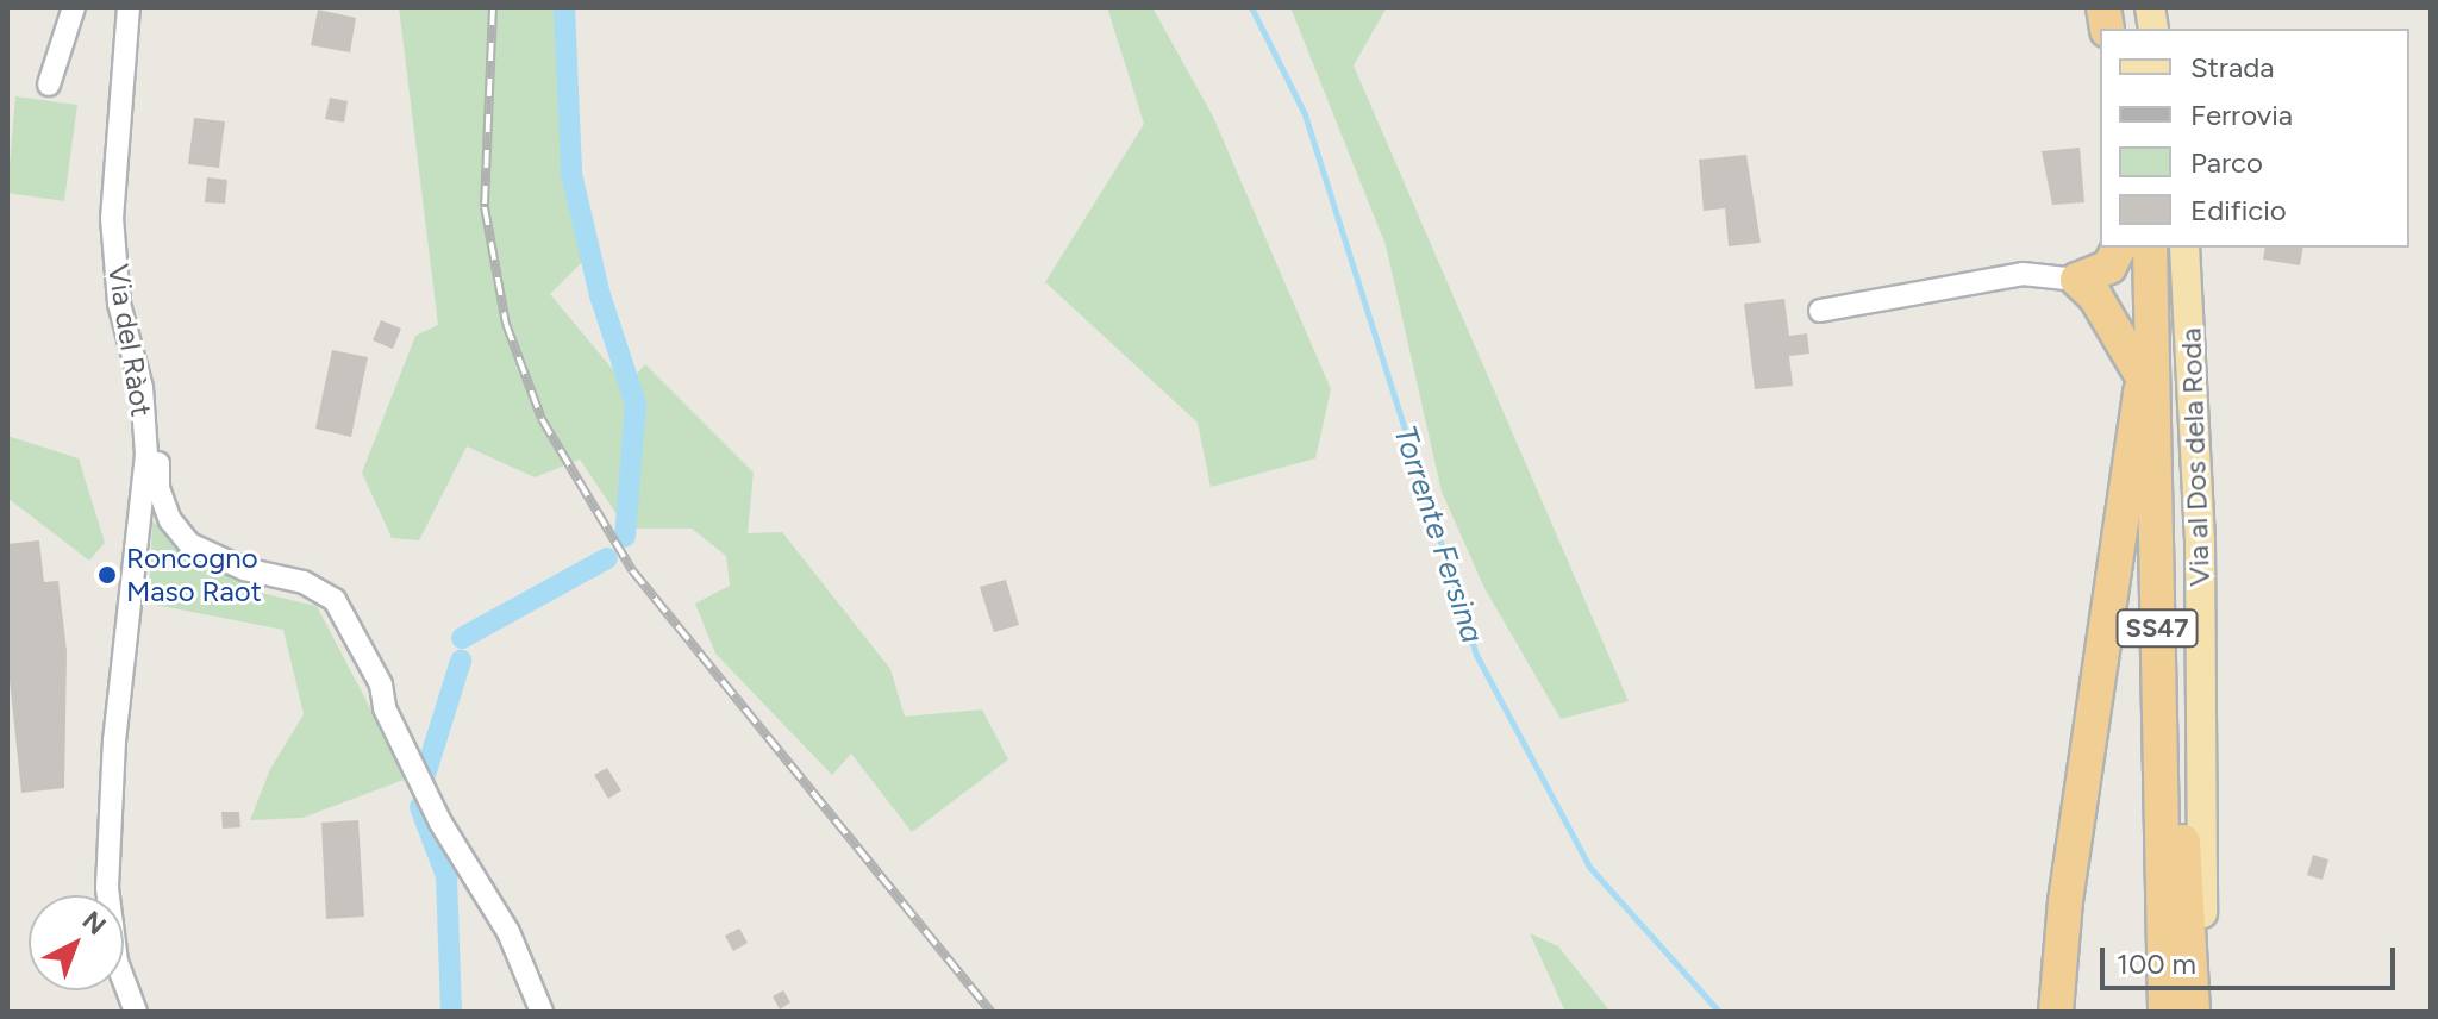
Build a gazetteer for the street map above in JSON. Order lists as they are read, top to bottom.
{
  "streets": {
    "highway": ["SS47"],
    "main road": ["Via al Dos dela Roda"],
    "street": ["Via del Ràot"]
  },
  "water": ["Torrente Fersina"],
  "places": ["Roncogno Maso Raot"],
  "legend": [
    "Strada",
    "Ferrovia",
    "Parco",
    "Edificio"
  ],
  "scale_bar": "100 m",
  "north": "top right"
}
